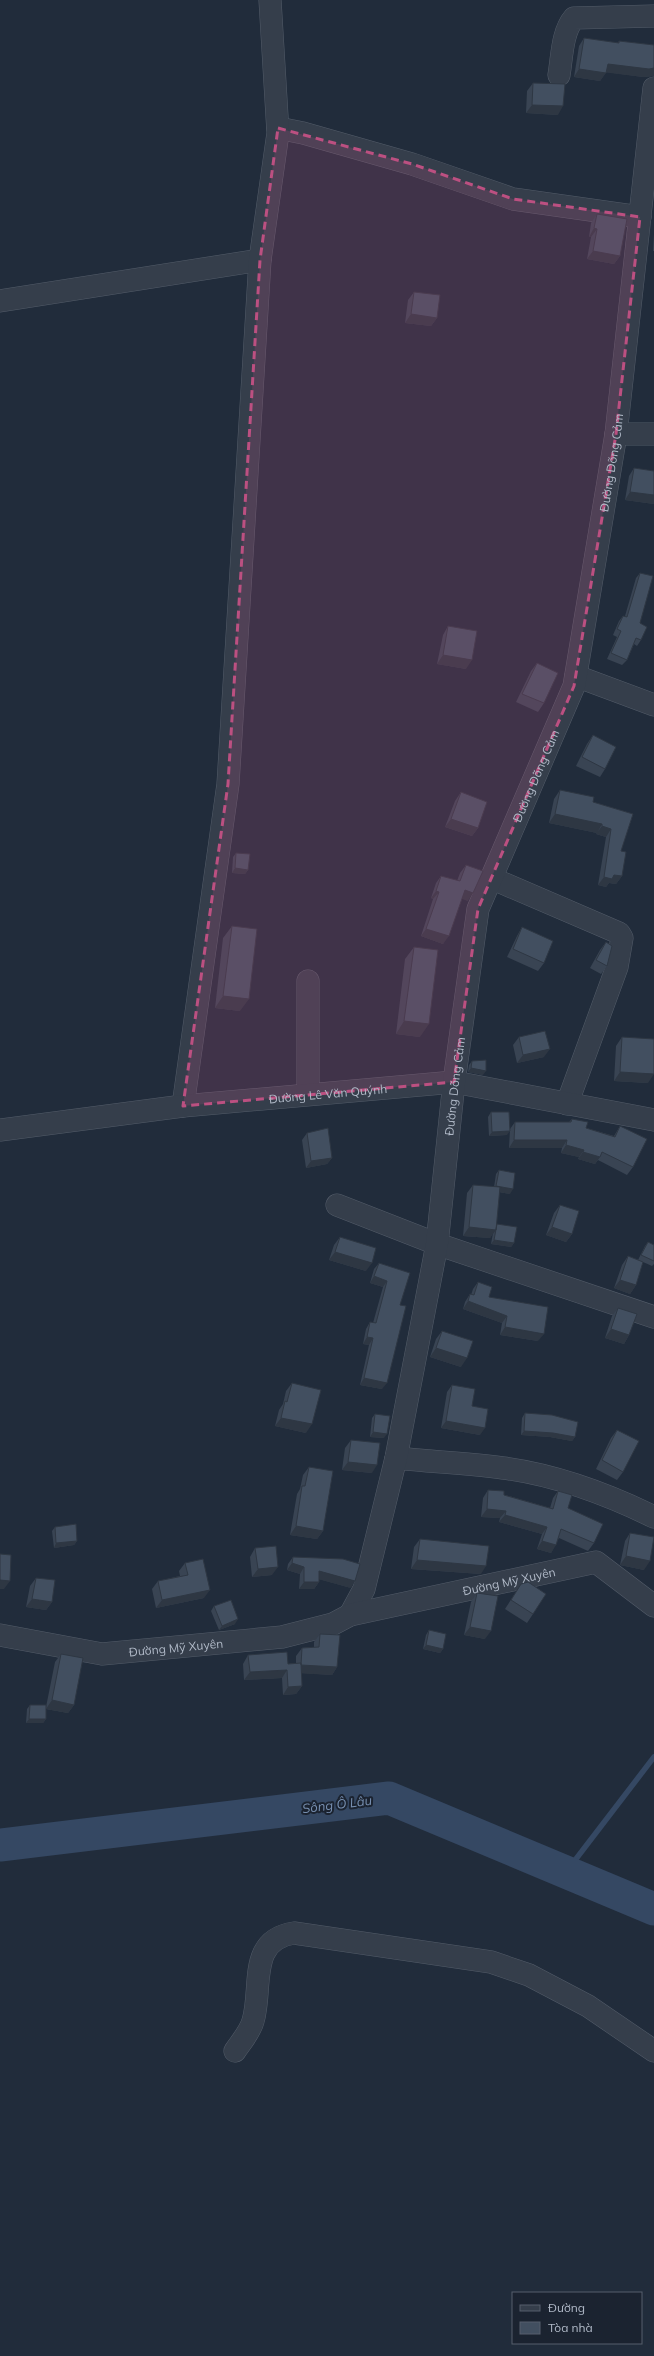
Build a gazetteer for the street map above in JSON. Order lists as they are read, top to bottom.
{
  "streets": {
    "street": ["Đường Dõng Cảm", "Đường Lê Văn Quýnh", "Đường Mỹ Xuyên"]
  },
  "crossings": [
    ["Đường Dõng Cảm", "Đường Lê Văn Quýnh"]
  ],
  "water": ["Sông Ô Lâu"],
  "legend": ["Đường", "Tòa nhà"]
}
